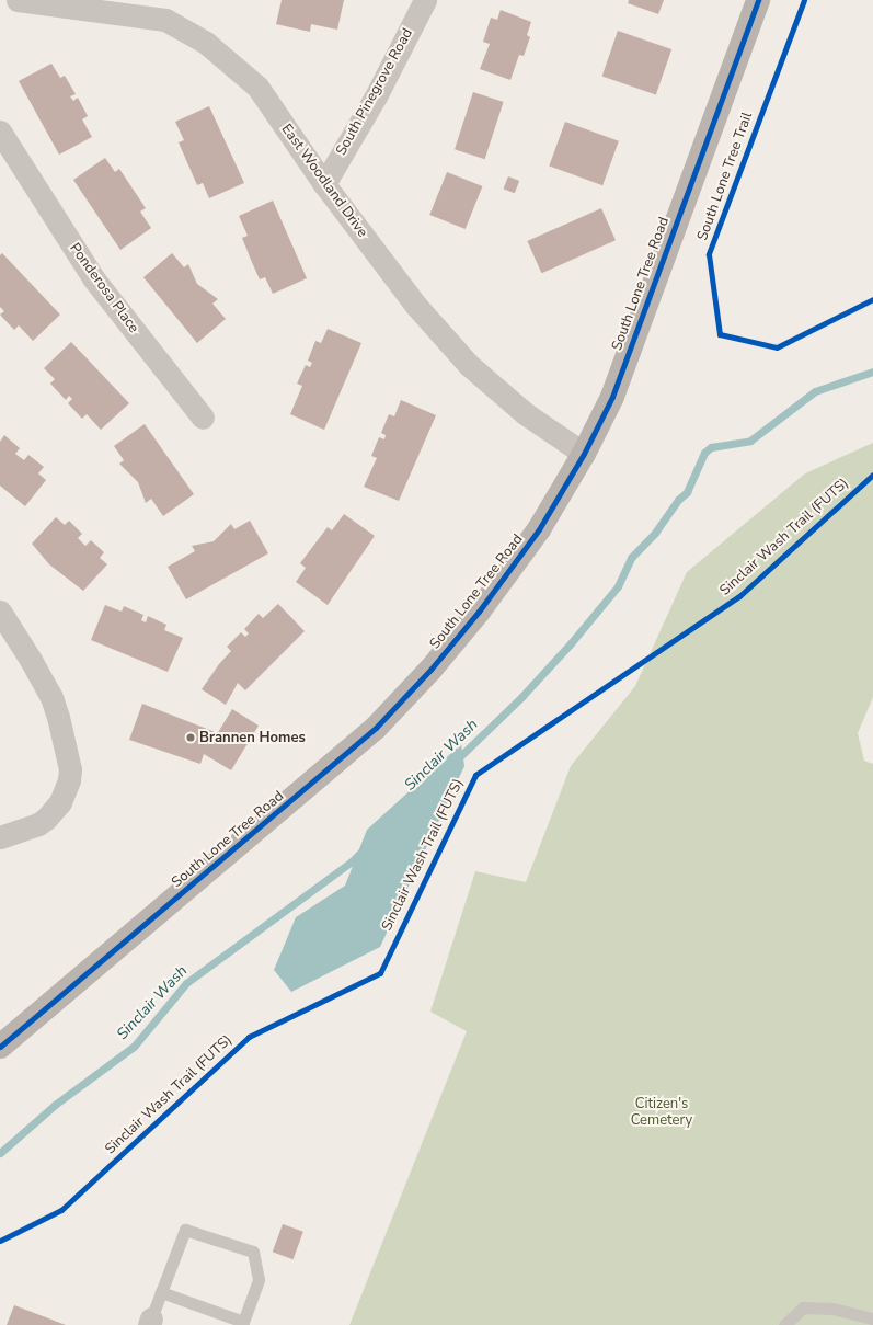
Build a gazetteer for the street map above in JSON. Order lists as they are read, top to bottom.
{
  "streets": {
    "main road": ["South Lone Tree Road"],
    "street": ["South Pinegrove Road", "East Woodland Drive", "Ponderosa Place"],
    "cycle path": ["South Lone Tree Trail", "Sinclair Wash Trail (FUTS)"]
  },
  "crossings": [
    ["South Pinegrove Road", "East Woodland Drive"],
    ["East Woodland Drive", "South Lone Tree Road"]
  ],
  "water": ["Sinclair Wash"],
  "parks": ["Citizen's Cemetery"],
  "places": ["Brannen Homes"]
}
